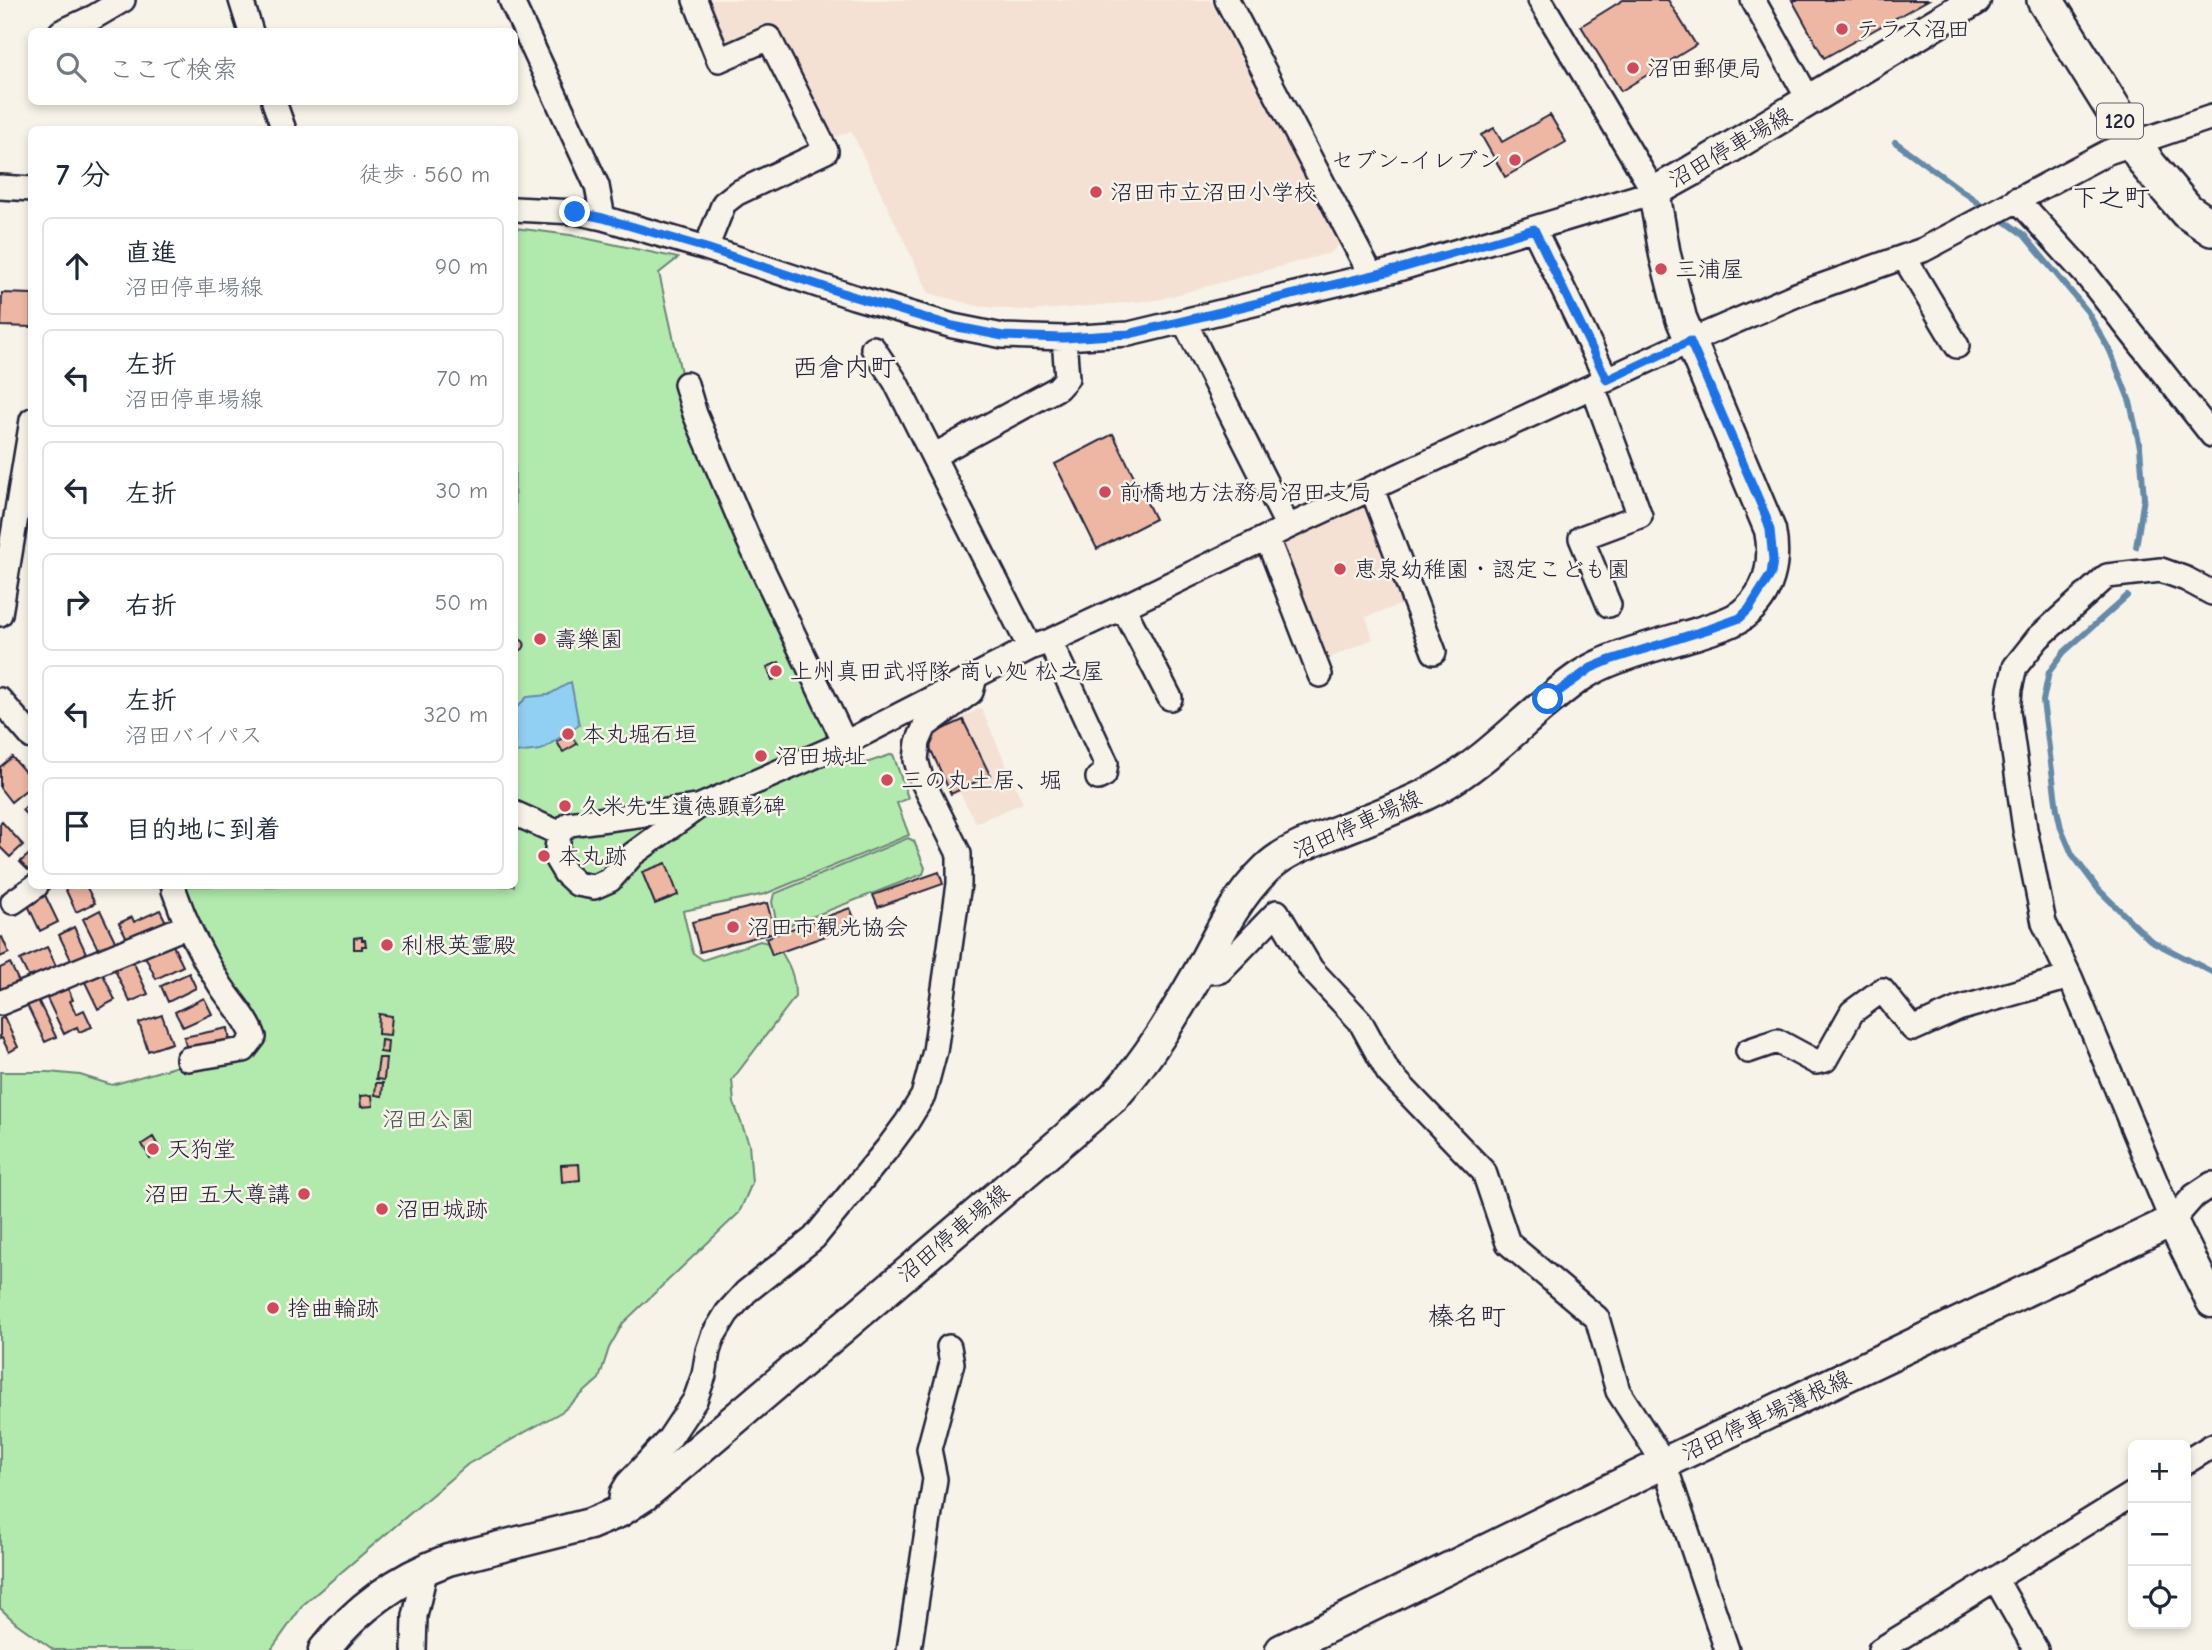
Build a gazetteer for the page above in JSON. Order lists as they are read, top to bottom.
{
  "streets": {
    "highway": ["120"],
    "main road": ["沼田停車場線", "沼田停車場薄根線"]
  },
  "districts": ["下之町", "西倉内町", "榛名町"],
  "parks": ["沼田公園"],
  "places": [
    "テラス沼田",
    "沼田郵便局",
    "セブン-イレブン",
    "沼田市立沼田小学校",
    "三浦屋",
    "前橋地方法務局沼田支局",
    "恵泉幼稚園・認定こども園",
    "壽樂園",
    "上州真田武将隊 商い処 松之屋",
    "本丸堀石垣",
    "沼田城址",
    "三の丸土居、堀",
    "久米先生遺徳顕彰碑",
    "本丸跡",
    "沼田市観光協会",
    "利根英霊殿",
    "天狗堂",
    "沼田 五大尊講",
    "沼田城跡",
    "捨曲輪跡"
  ],
  "page": {
    "search": "ここで検索",
    "heading": ["7 分", "徒歩 · 560 m"],
    "list": [
      ["直進", "沼田停車場線", "90 m"],
      ["左折", "沼田停車場線", "70 m"],
      ["左折", "30 m"],
      ["右折", "50 m"],
      ["左折", "沼田バイパス", "320 m"],
      "目的地に到着"
    ],
    "map_buttons": ["+", "−"]
  }
}
